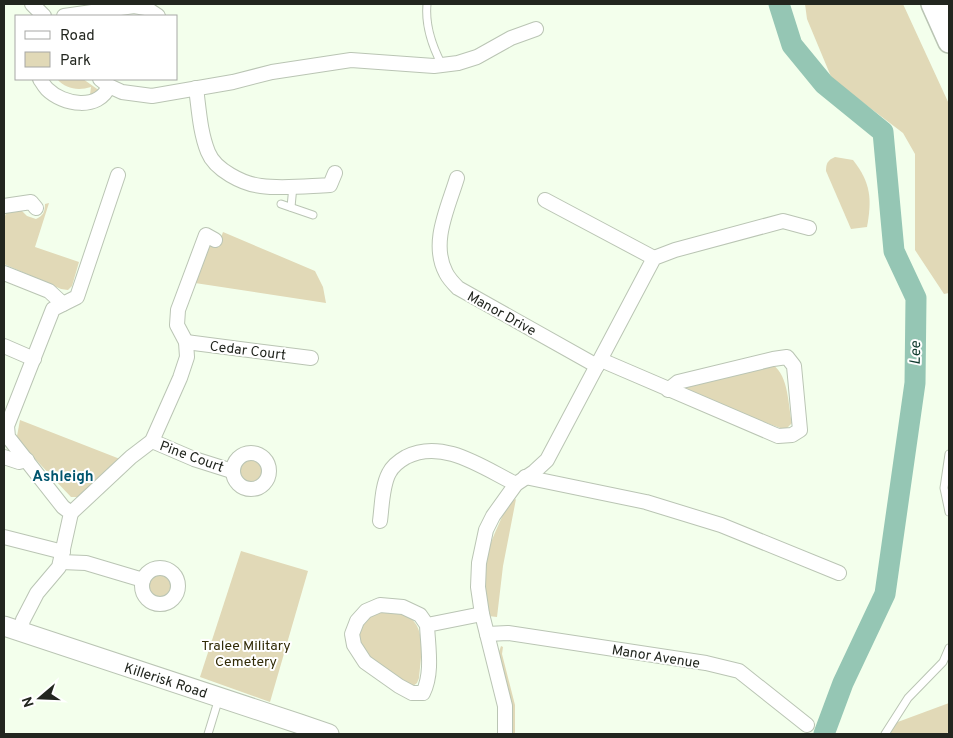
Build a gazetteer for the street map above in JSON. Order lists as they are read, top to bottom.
{
  "streets": {
    "main road": ["Killerisk Road"],
    "street": [
      "Manor Drive",
      "Cedar Court",
      "Pine Court",
      "Manor Avenue"
    ]
  },
  "districts": ["Ashleigh"],
  "water": ["Lee"],
  "parks": ["Tralee Military Cemetery"],
  "legend": ["Road", "Park"],
  "north": "left"
}
